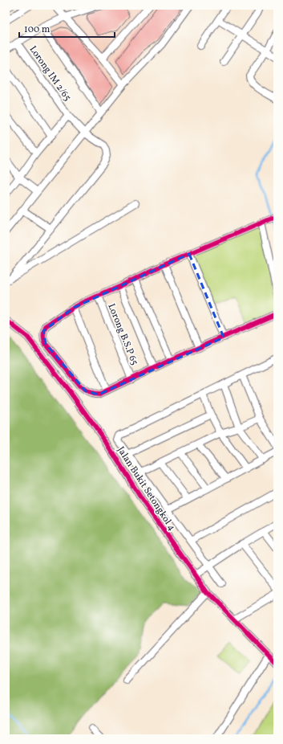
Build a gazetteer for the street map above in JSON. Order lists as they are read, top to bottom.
{
  "streets": {
    "street": ["Lorong IM 2/65", "Lorong B.S.P 65", "Jalan Bukit Setongkol 4"]
  },
  "scale_bar": "100 m"
}
